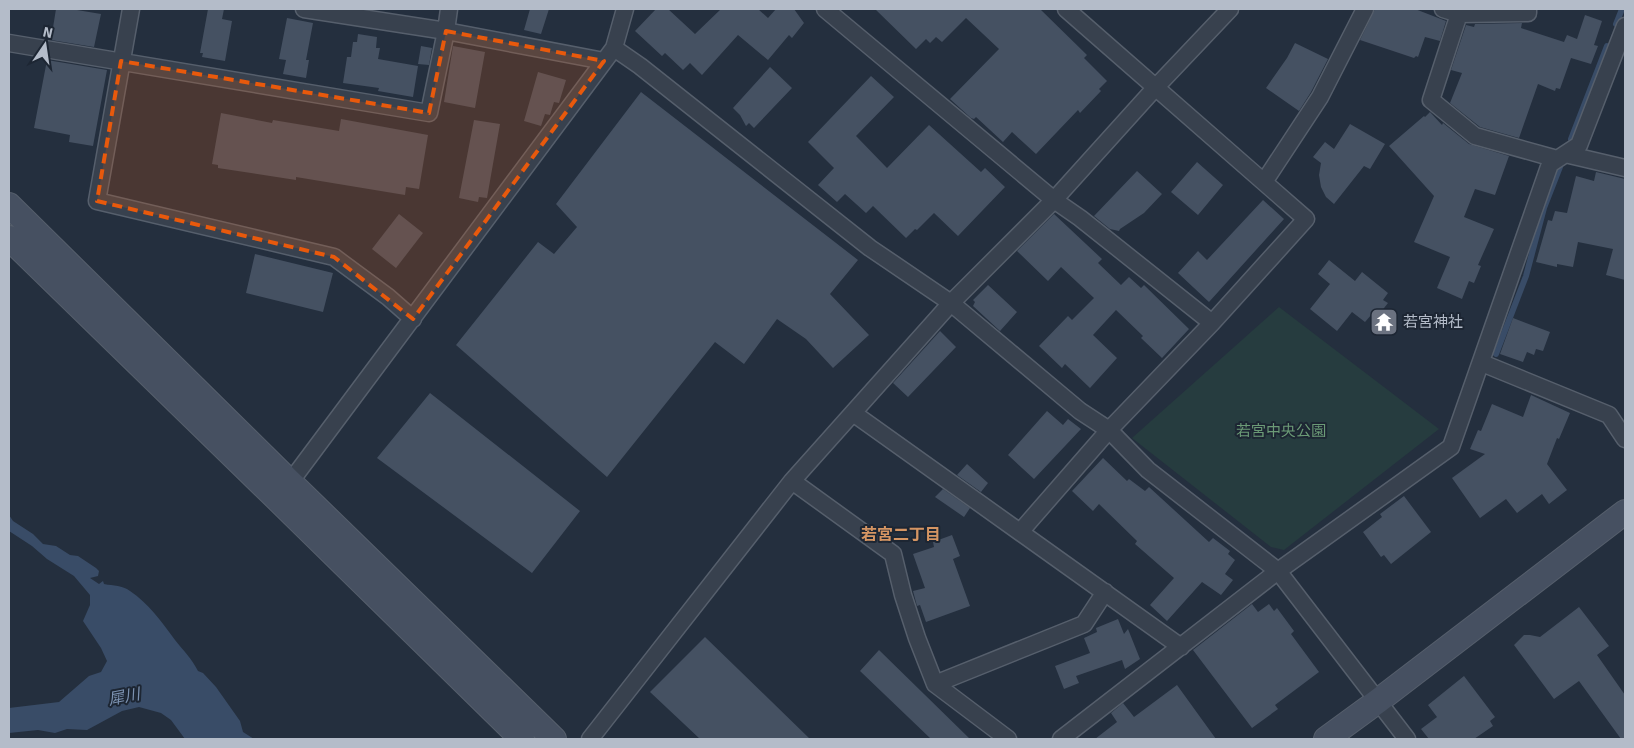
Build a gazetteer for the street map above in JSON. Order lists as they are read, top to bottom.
{
  "districts": ["若宮二丁目"],
  "water": ["犀川"],
  "parks": ["若宮中央公園"],
  "places": {
    "temple": ["若宮神社"]
  },
  "north": "top"
}
